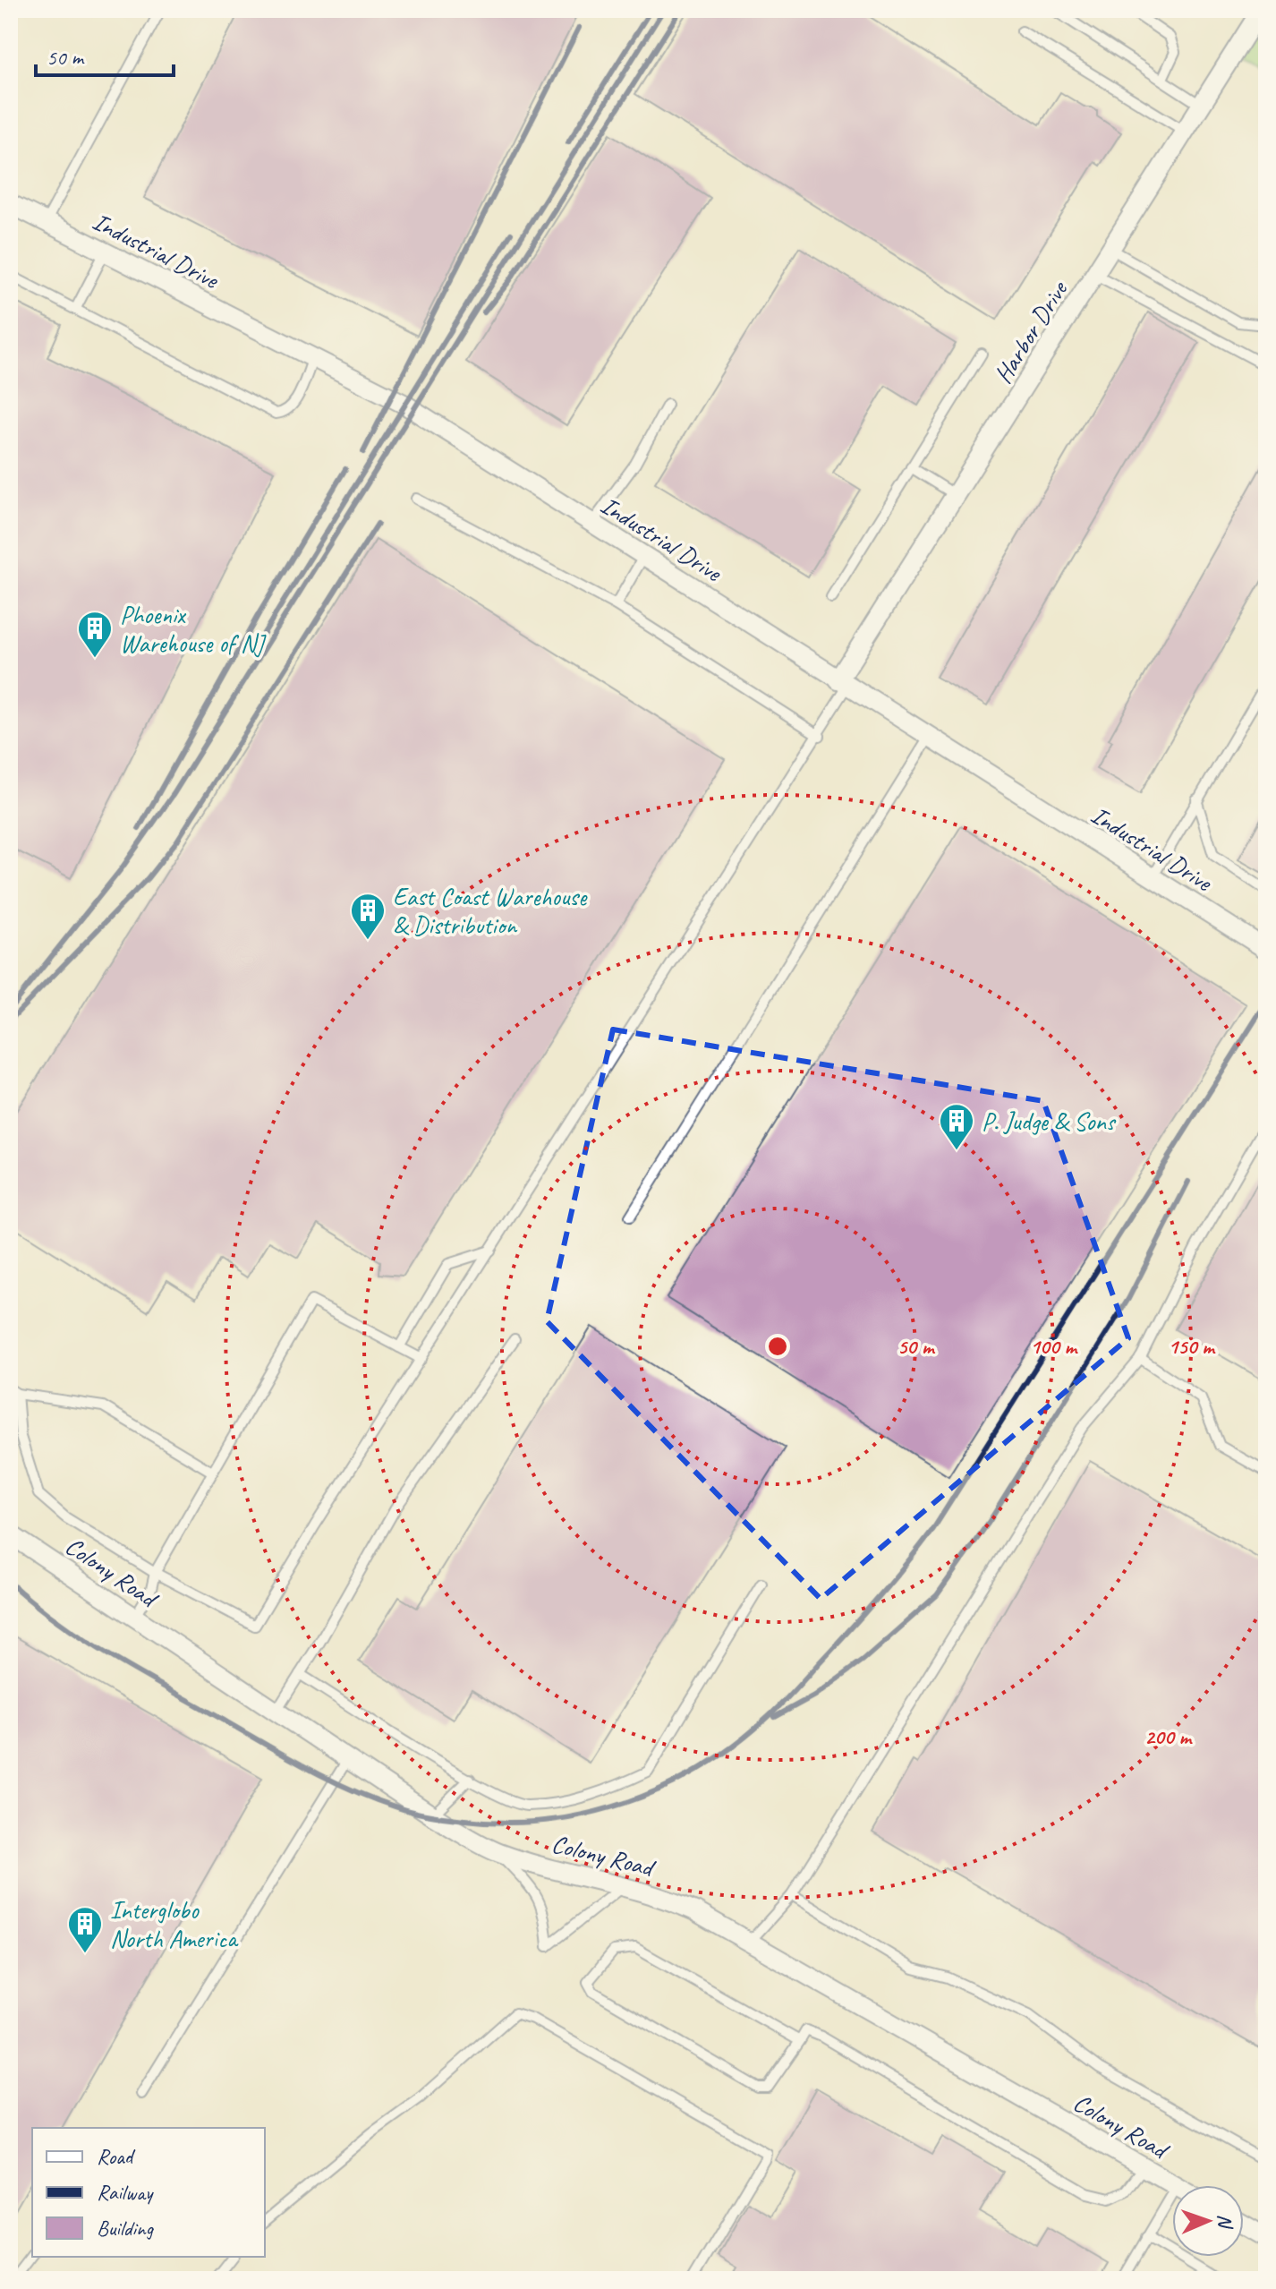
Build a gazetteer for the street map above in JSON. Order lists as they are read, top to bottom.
{
  "streets": {
    "street": ["Industrial Drive", "Harbor Drive", "Colony Road"]
  },
  "crossings": [
    ["Industrial Drive", "Harbor Drive"]
  ],
  "places": {
    "building": [
      "Phoenix Warehouse of NJ",
      "East Coast Warehouse & Distribution",
      "P. Judge & Sons",
      "Interglobo North America"
    ]
  },
  "legend": ["Road", "Railway", "Building"],
  "scale_bar": "50 m",
  "north": "right",
  "rings": [
    "50 m",
    "100 m",
    "150 m",
    "200 m"
  ]
}
